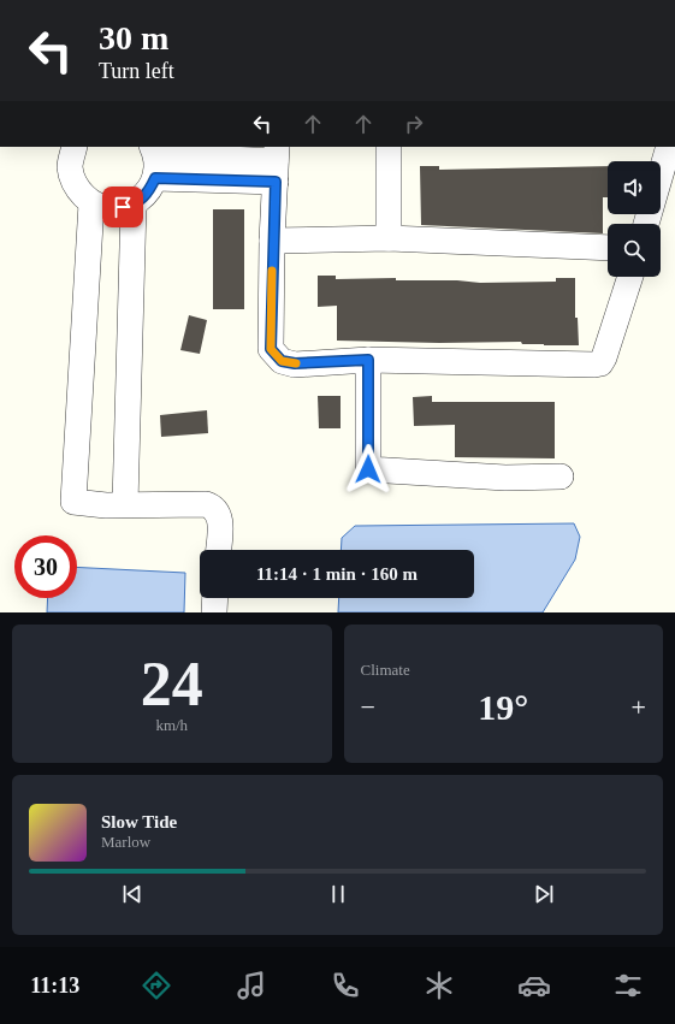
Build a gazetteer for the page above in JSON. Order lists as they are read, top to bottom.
{
  "page": {
    "turn": ["30 m", "Turn left"],
    "limit": "30",
    "trip": "11:14 · 1 min · 160 m",
    "tile": [
      ["24", "km/h"],
      "Climate"
    ],
    "heat": ["−", "19°", "+"],
    "song": ["Slow Tide", "Marlow"],
    "tabs": "11:13"
  }
}
